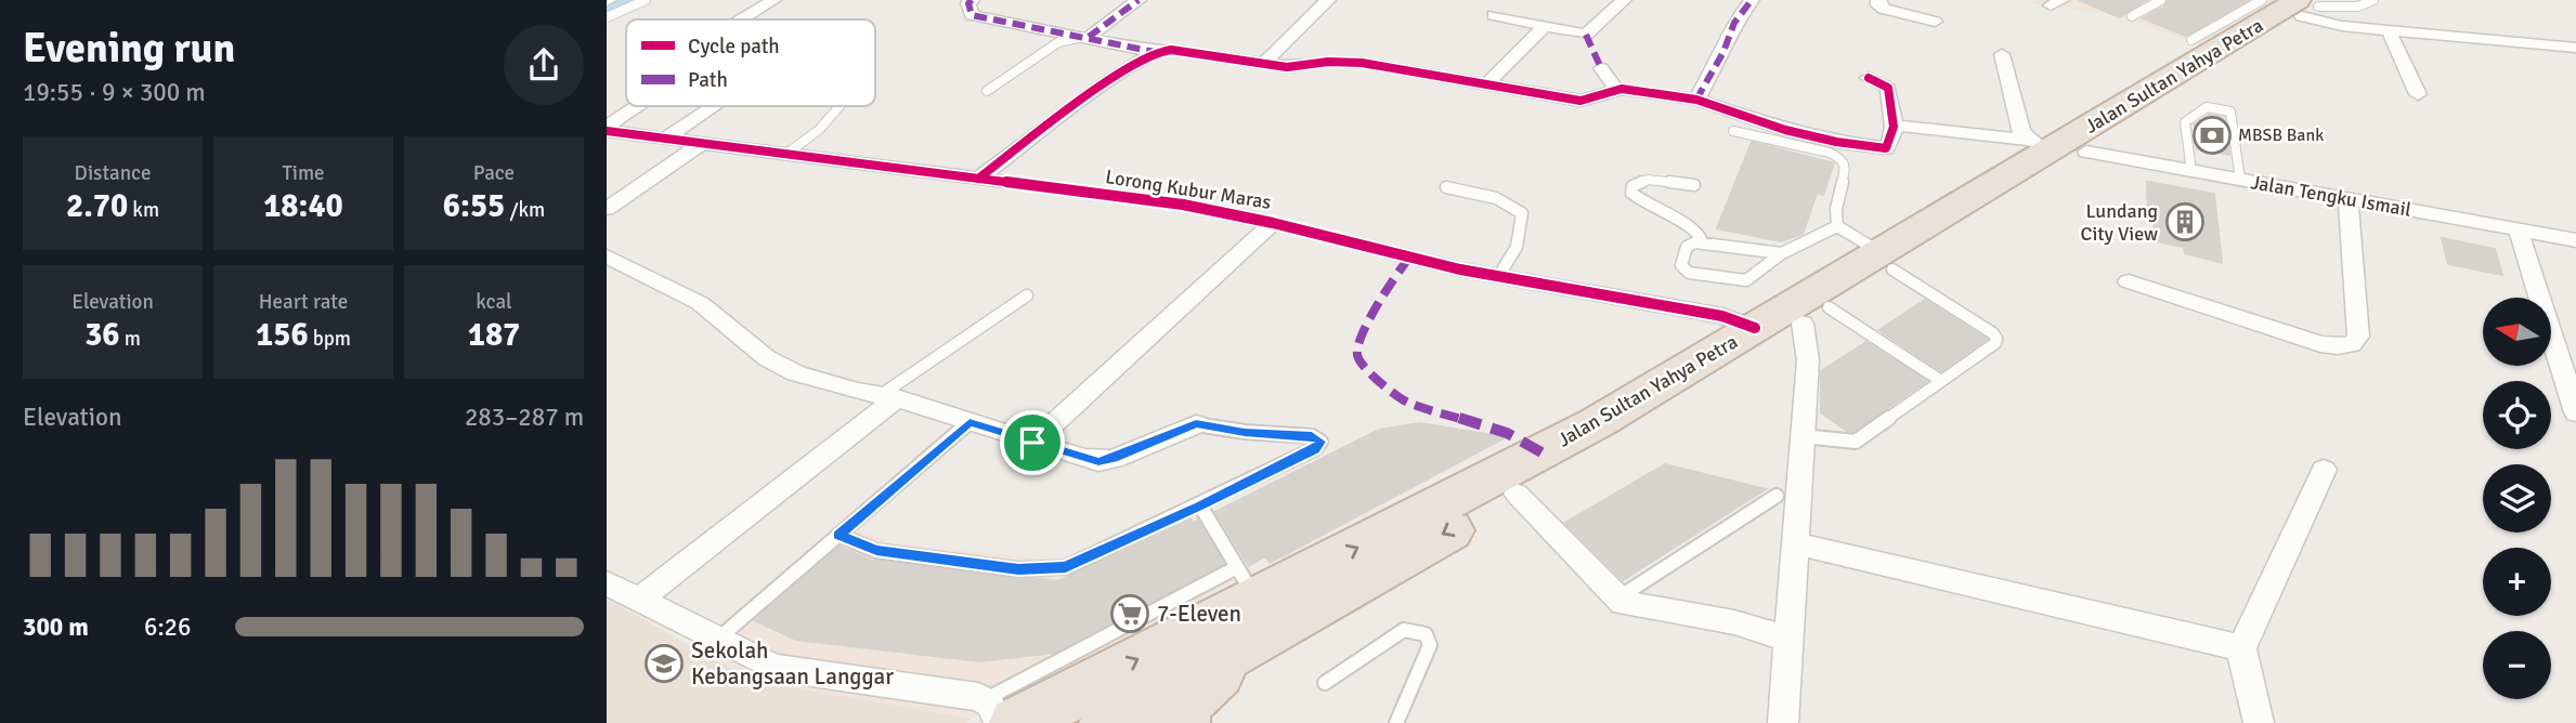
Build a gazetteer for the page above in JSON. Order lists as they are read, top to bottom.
{
  "streets": {
    "highway": ["Jalan Sultan Yahya Petra"],
    "street": ["Lorong Kubur Maras", "Jalan Tengku Ismail"]
  },
  "crossings": [
    ["Jalan Sultan Yahya Petra", "Lorong Kubur Maras"],
    ["Jalan Sultan Yahya Petra", "Jalan Tengku Ismail"]
  ],
  "places": {
    "bank": ["MBSB Bank"],
    "building": ["Lundang City View"],
    "supermarket": ["7-Eleven"],
    "school or university": ["Sekolah Kebangsaan Langgar"]
  },
  "legend": ["Cycle path", "Path"],
  "north": "left",
  "page": {
    "heading": ["Evening run", "19:55 · 9 × 300 m"],
    "stats": [
      ["Distance", "2.70 km"],
      ["Time", "18:40"],
      ["Pace", "6:55 /km"],
      ["Elevation", "36 m"],
      ["Heart rate", "156 bpm"],
      ["kcal", "187"]
    ],
    "map_buttons": ["+", "−"],
    "chart": ["Elevation", "283–287 m"],
    "list": [
      {
        "name": "300 m",
        "note": "6:26"
      }
    ]
  }
}
